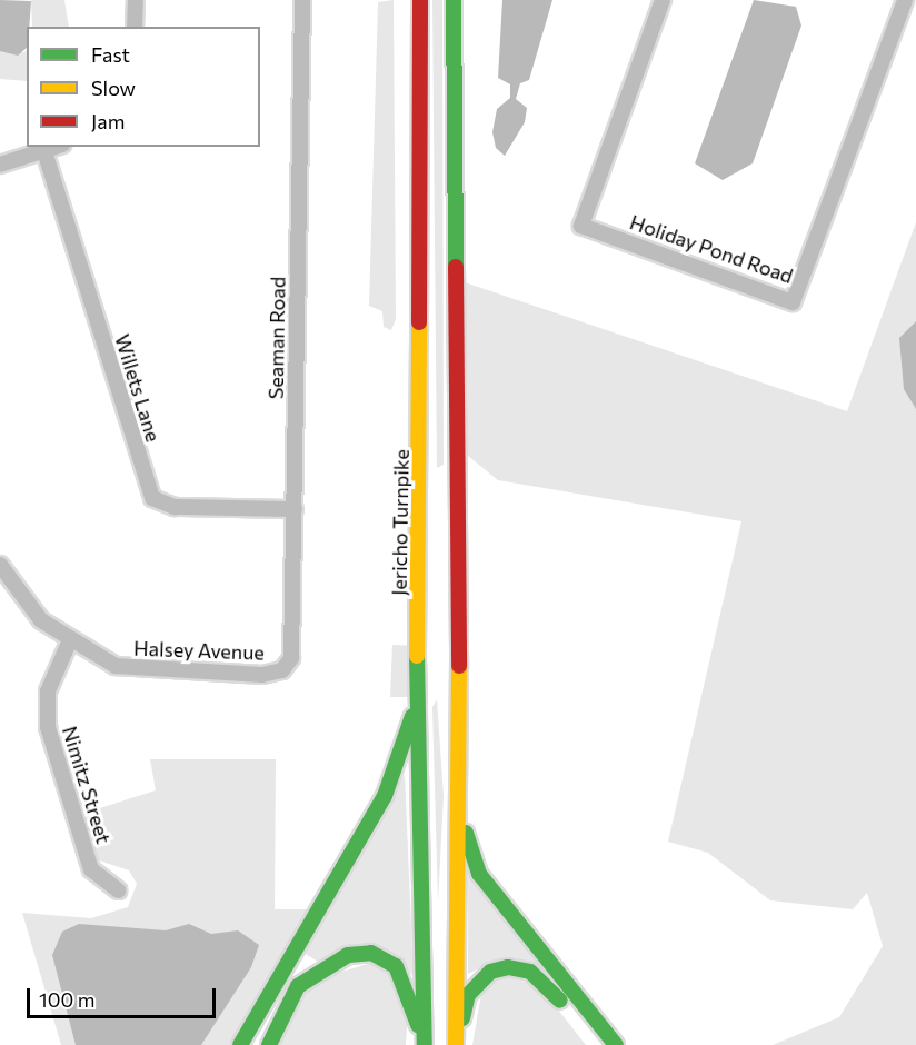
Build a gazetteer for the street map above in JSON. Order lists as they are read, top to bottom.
{
  "streets": {
    "main road": ["Jericho Turnpike"],
    "street": [
      "Holiday Pond Road",
      "Seaman Road",
      "Willets Lane",
      "Halsey Avenue",
      "Nimitz Street"
    ]
  },
  "crossings": [
    ["Seaman Road", "Willets Lane"],
    ["Seaman Road", "Halsey Avenue"],
    ["Halsey Avenue", "Nimitz Street"]
  ],
  "legend": ["Fast", "Slow", "Jam"],
  "scale_bar": "100 m"
}
